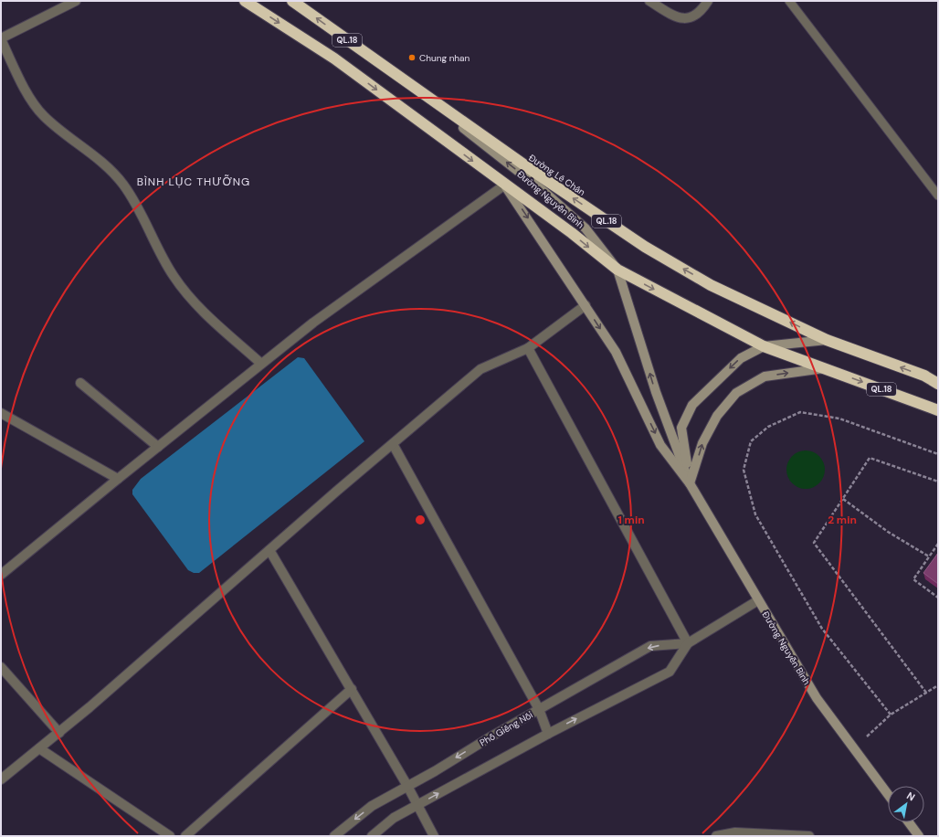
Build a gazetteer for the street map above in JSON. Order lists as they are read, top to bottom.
{
  "streets": {
    "highway": ["QL.18", "Đường Lê Chân"],
    "main road": ["Đường Nguyễn Bình"],
    "street": ["Phố Giếng Nối"]
  },
  "crossings": [
    ["QL.18", "Đường Lê Chân"],
    ["QL.18", "Đường Nguyễn Bình"],
    ["Đường Lê Chân", "Đường Nguyễn Bình"],
    ["Đường Nguyễn Bình", "Phố Giếng Nối"]
  ],
  "districts": ["BÌNH LỤC THƯỠNG"],
  "places": ["Chung nhan"],
  "north": "top right",
  "rings": ["1 min", "2 min"]
}
